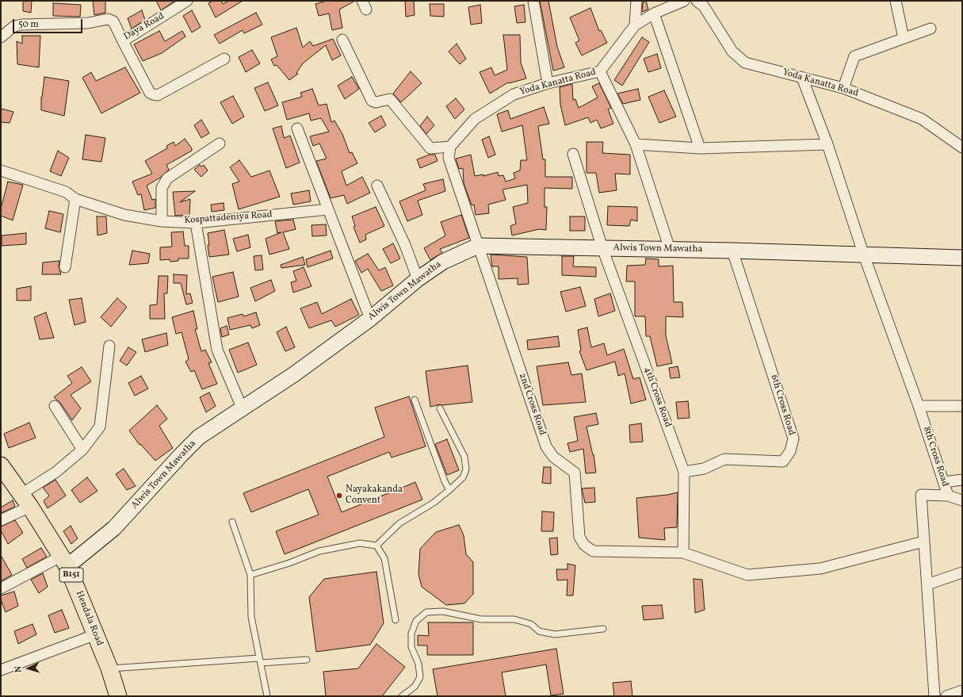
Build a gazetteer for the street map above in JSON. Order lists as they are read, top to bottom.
{
  "streets": {
    "main road": ["B151", "Hendala Road"],
    "street": [
      "Daya Road",
      "Yoda Kanatta Road",
      "Kospattadeniya Road",
      "Alwis Town Mawatha",
      "4th Cross Road",
      "2nd Cross Road",
      "6th Cross Road",
      "8th Cross Road"
    ]
  },
  "crossings": [
    ["Yoda Kanatta Road", "8th Cross Road"],
    ["Alwis Town Mawatha", "4th Cross Road"],
    ["Alwis Town Mawatha", "2nd Cross Road"],
    ["Alwis Town Mawatha", "6th Cross Road"],
    ["Alwis Town Mawatha", "8th Cross Road"],
    ["Alwis Town Mawatha", "Hendala Road"],
    ["4th Cross Road", "2nd Cross Road"],
    ["4th Cross Road", "6th Cross Road"]
  ],
  "places": ["Nayakakanda Convent"],
  "scale_bar": "50 m",
  "north": "left"
}
